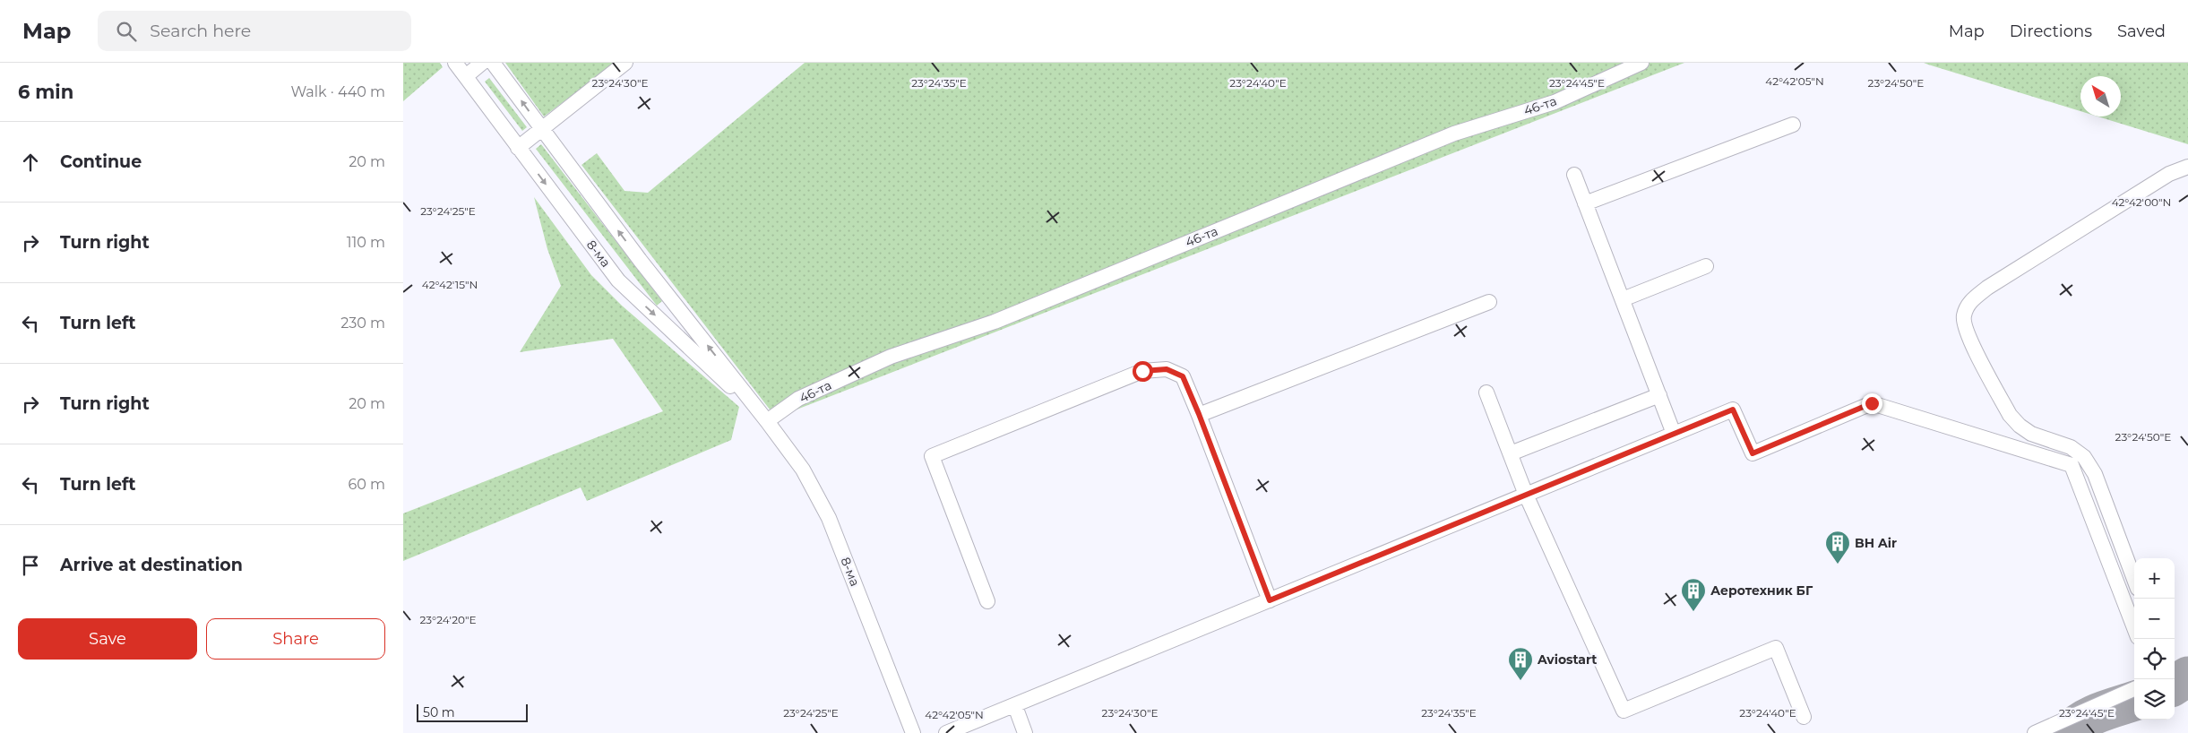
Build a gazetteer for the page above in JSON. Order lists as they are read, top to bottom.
{
  "streets": {
    "street": ["46-та", "8-ма"]
  },
  "crossings": [
    ["46-та", "8-ма"]
  ],
  "places": {
    "building": ["BH Air", "Аеротехник БГ", "Aviostart"]
  },
  "scale_bar": "50 m",
  "north": "top left",
  "page": {
    "header": "Map",
    "search": "Search here",
    "nav": ["Map", "Directions", "Saved"],
    "heading": ["6 min", "Walk · 440 m"],
    "list": [
      ["Continue", "20 m"],
      ["Turn right", "110 m"],
      ["Turn left", "230 m"],
      ["Turn right", "20 m"],
      ["Turn left", "60 m"],
      "Arrive at destination"
    ],
    "map_buttons": ["+", "−"],
    "buttons": ["Save", "Share"],
    "scale": "50 m"
  },
  "coordinates": [
    "42°42'05\"N",
    "23°24'45\"E",
    "23°24'30\"E",
    "23°24'35\"E",
    "23°24'40\"E",
    "23°24'50\"E",
    "42°42'00\"N",
    "23°24'25\"E",
    "42°42'15\"N",
    "23°24'20\"E"
  ]
}
